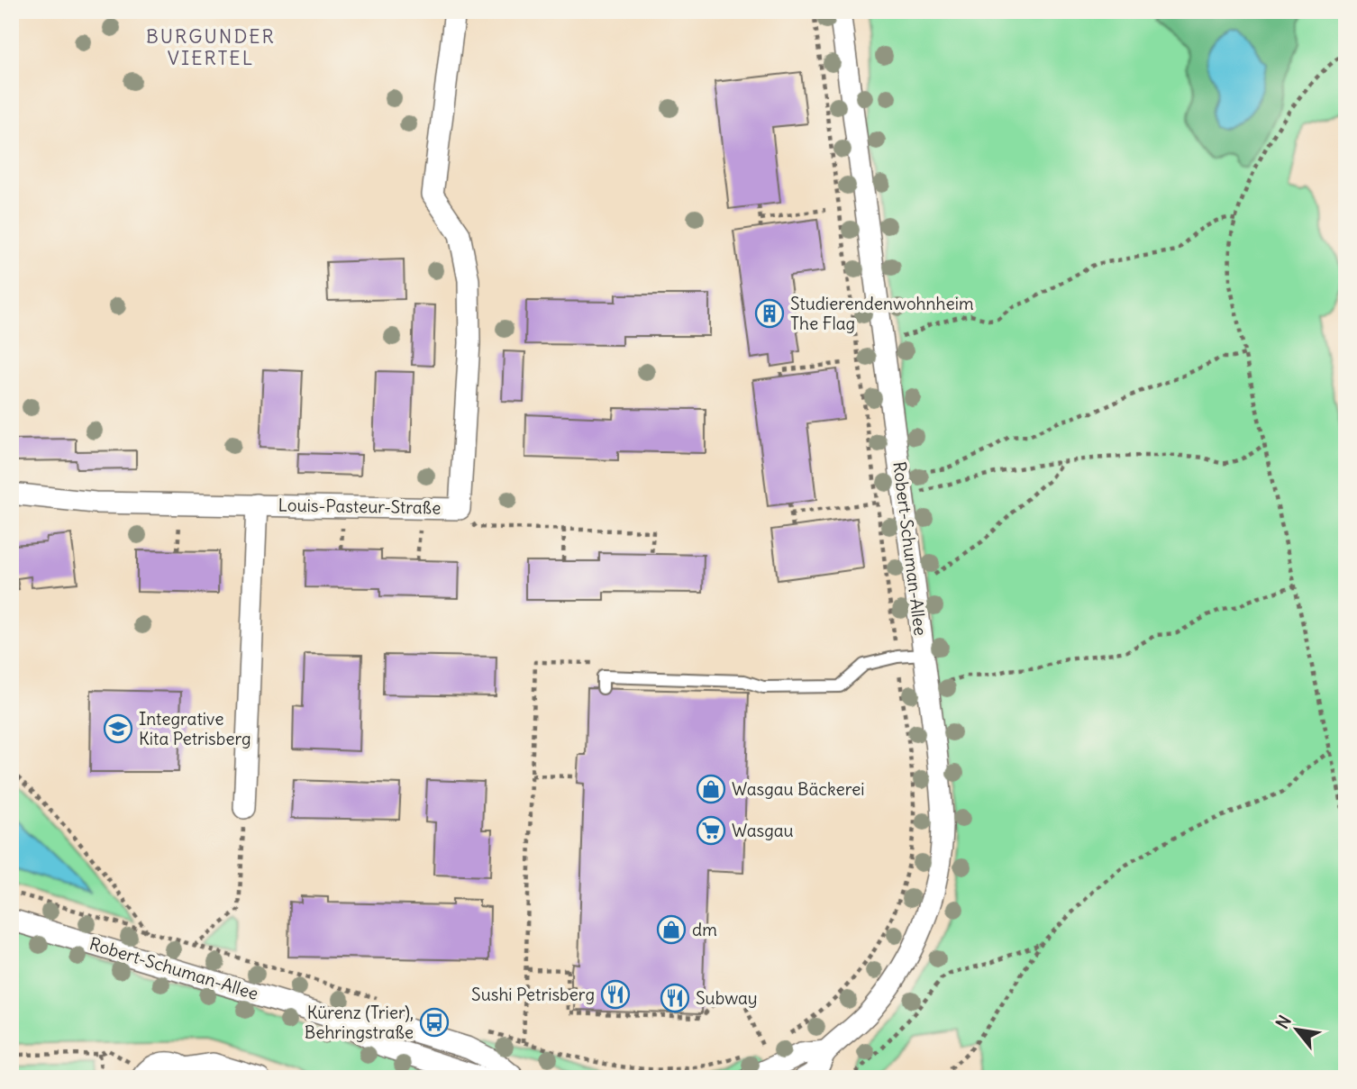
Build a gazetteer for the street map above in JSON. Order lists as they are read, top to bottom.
{
  "streets": {
    "street": ["Louis-Pasteur-Straße", "Robert-Schuman-Allee"]
  },
  "districts": ["BURGUNDER VIERTEL"],
  "places": {
    "building": ["Studierendenwohnheim The Flag"],
    "school or university": ["Integrative Kita Petrisberg"],
    "shop": ["Wasgau Bäckerei", "dm"],
    "supermarket": ["Wasgau"],
    "restaurant": ["Sushi Petrisberg", "Subway"],
    "bus stop": ["Kürenz (Trier), Behringstraße"]
  },
  "north": "top left"
}
